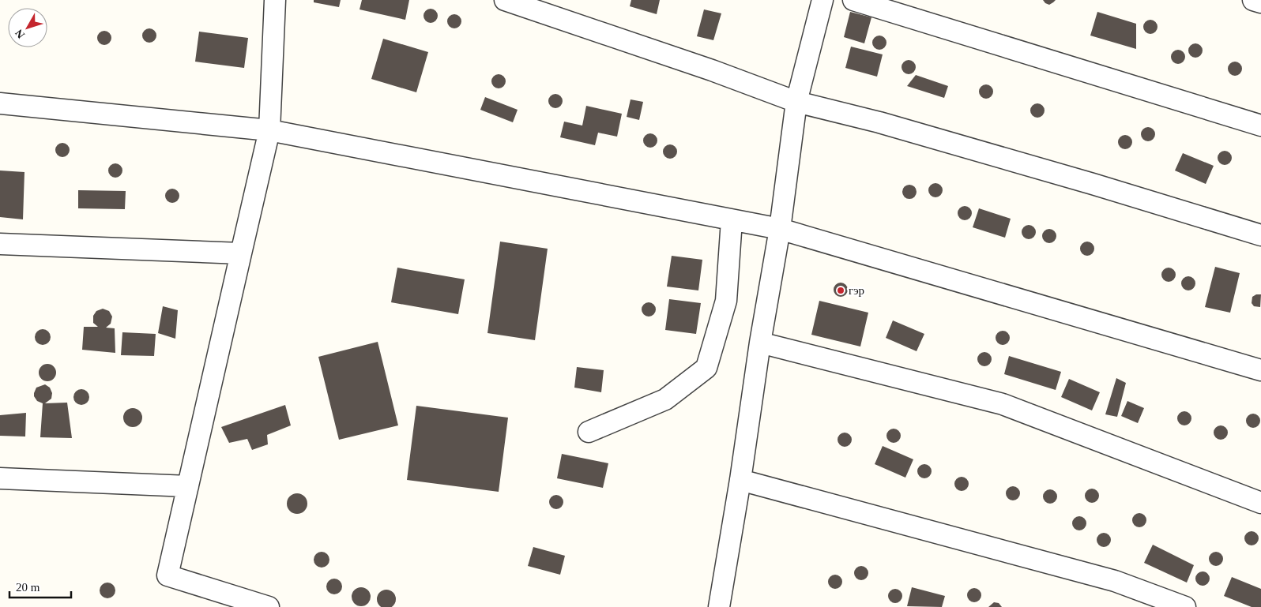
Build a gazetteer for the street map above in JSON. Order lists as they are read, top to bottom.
{
  "places": ["гэр"],
  "scale_bar": "20 m",
  "north": "bottom left"
}
